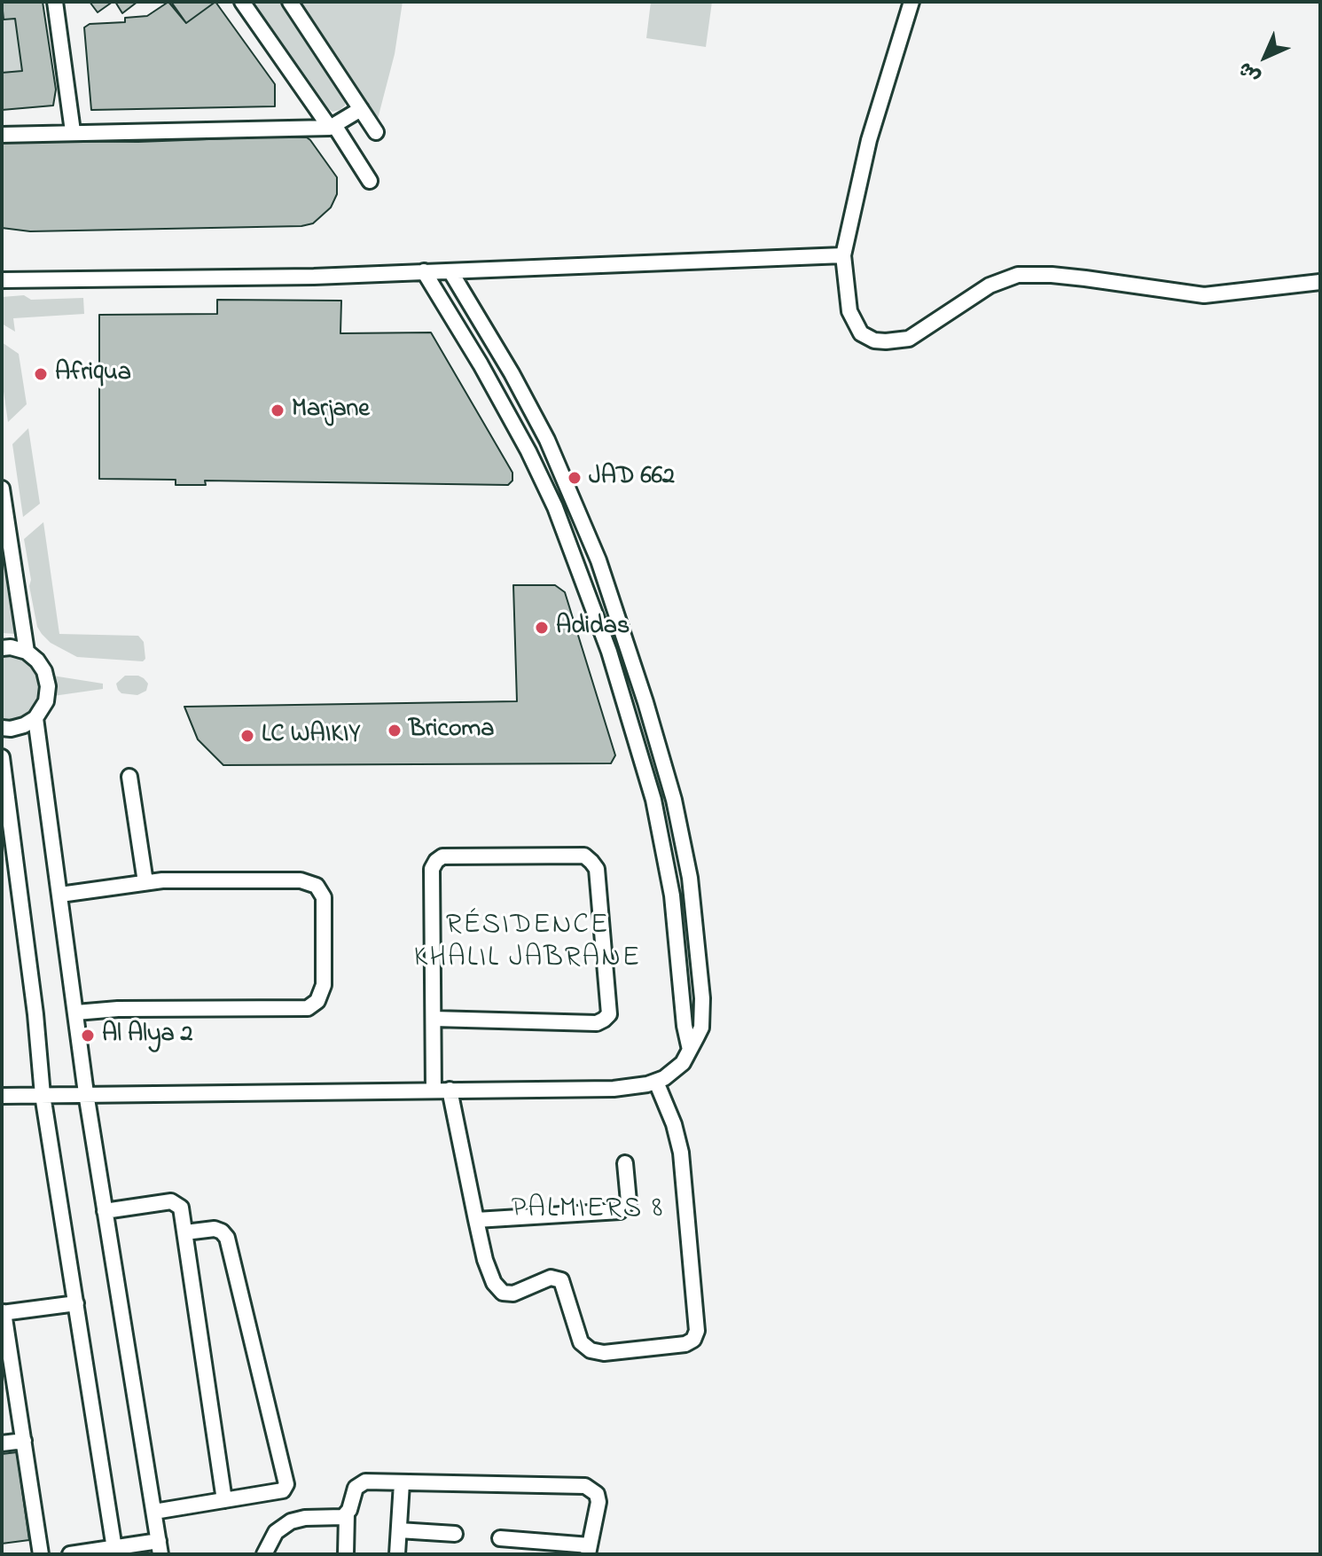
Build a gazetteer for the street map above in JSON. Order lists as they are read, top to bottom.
{
  "districts": ["RÉSIDENCE KHALIL JABRANE", "PALMIERS 8"],
  "places": [
    "Afriqua",
    "Marjane",
    "JAD 662",
    "Adidas",
    "Bricoma",
    "LC WAIKIY",
    "Al Alya 2"
  ],
  "north": "bottom left"
}
